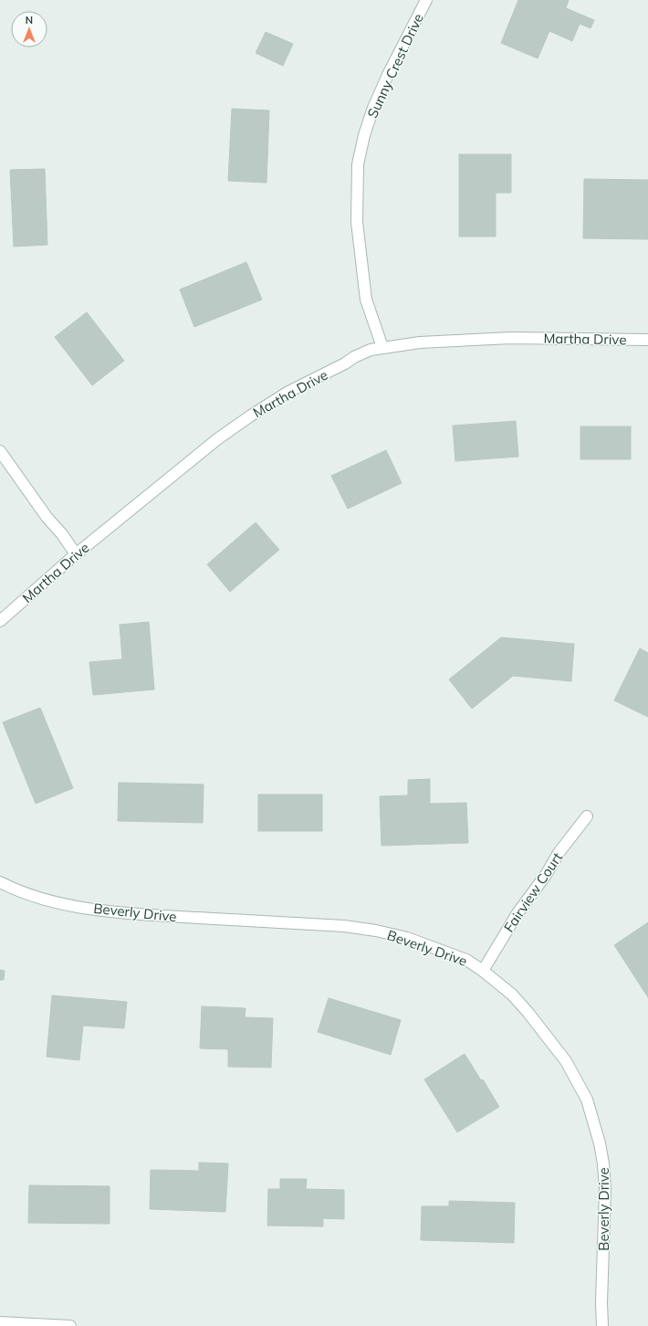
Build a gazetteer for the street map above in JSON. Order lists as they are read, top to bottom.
{
  "streets": {
    "street": [
      "Sunny Crest Drive",
      "Martha Drive",
      "Fairview Court",
      "Beverly Drive"
    ]
  },
  "crossings": [
    ["Sunny Crest Drive", "Martha Drive"],
    ["Fairview Court", "Beverly Drive"]
  ],
  "north": "top"
}
